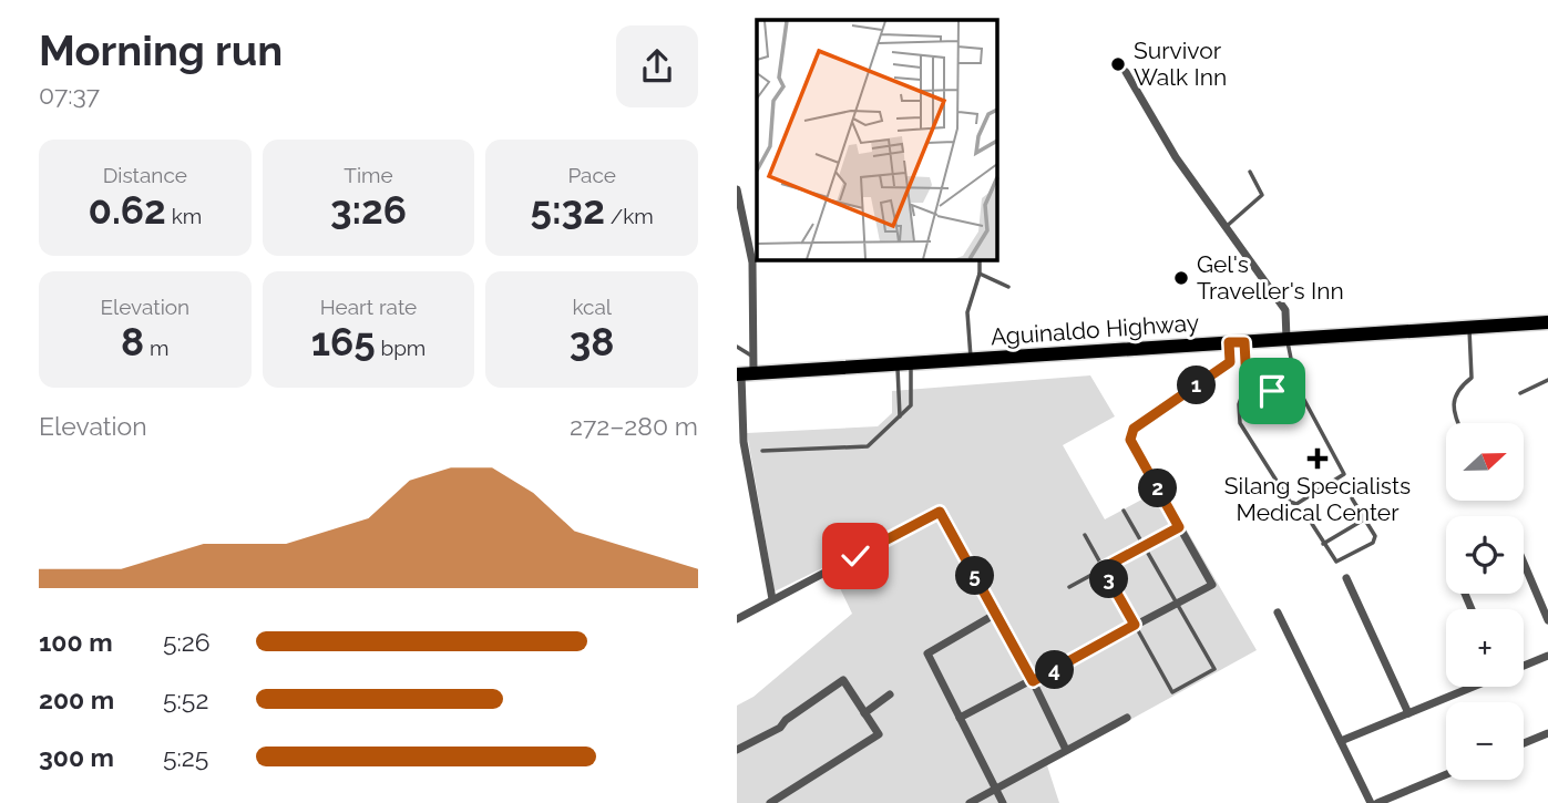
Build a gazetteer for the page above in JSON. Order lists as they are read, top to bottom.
{
  "streets": {
    "main road": ["Aguinaldo Highway"]
  },
  "places": {
    "other": ["Survivor Walk Inn", "Gel's Traveller's Inn"],
    "health": ["Silang Specialists Medical Center"]
  },
  "north": "right",
  "page": {
    "heading": ["Morning run", "07:37"],
    "stats": [
      ["Distance", "0.62 km"],
      ["Time", "3:26"],
      ["Pace", "5:32 /km"],
      ["Elevation", "8 m"],
      ["Heart rate", "165 bpm"],
      ["kcal", "38"]
    ],
    "pins": [
      "1",
      "2",
      "5",
      "3",
      "4"
    ],
    "chart": ["Elevation", "272–280 m"],
    "map_buttons": ["+", "−"],
    "list": [
      {
        "name": "100 m",
        "note": "5:26"
      },
      {
        "name": "200 m",
        "note": "5:52"
      },
      {
        "name": "300 m",
        "note": "5:25"
      }
    ]
  }
}
